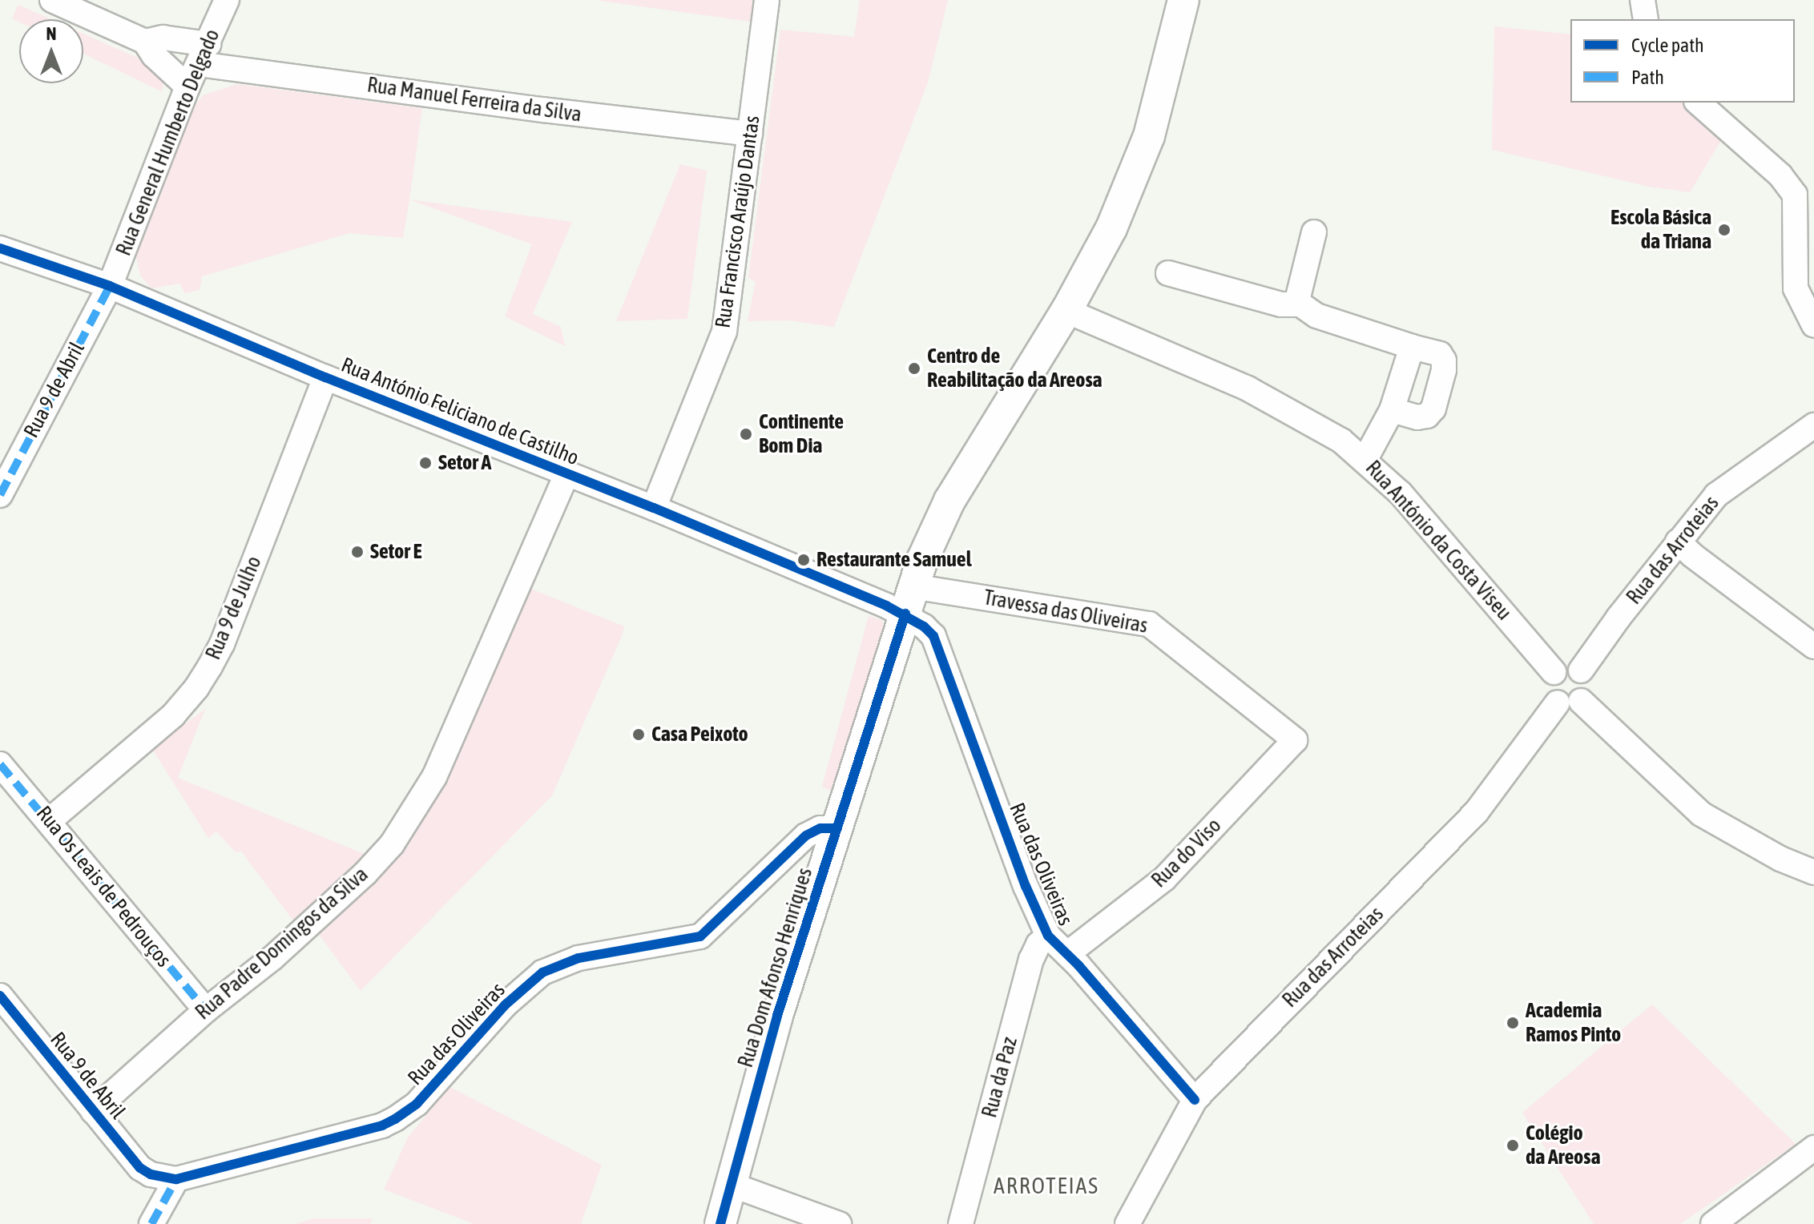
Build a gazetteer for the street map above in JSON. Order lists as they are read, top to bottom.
{
  "streets": {
    "main road": ["Rua Dom Afonso Henriques"],
    "street": [
      "Rua Manuel Ferreira da Silva",
      "Rua General Humberto Delgado",
      "Rua Francisco Araújo Dantas",
      "Rua 9 de Abril",
      "Rua António Feliciano de Castilho",
      "Rua António da Costa Viseu",
      "Rua das Arroteias",
      "Rua 9 de Julho",
      "Travessa das Oliveiras",
      "Rua do Viso",
      "Rua das Oliveiras",
      "Rua Os Leais de Pedrouços",
      "Rua Padre Domingos da Silva",
      "Rua da Paz"
    ]
  },
  "crossings": [
    ["Rua Manuel Ferreira da Silva", "Rua General Humberto Delgado"],
    ["Rua Manuel Ferreira da Silva", "Rua Francisco Araújo Dantas"],
    ["Rua General Humberto Delgado", "Rua 9 de Abril"],
    ["Rua General Humberto Delgado", "Rua António Feliciano de Castilho"],
    ["Rua Francisco Araújo Dantas", "Rua António Feliciano de Castilho"],
    ["Rua 9 de Abril", "Rua António Feliciano de Castilho"],
    ["Rua 9 de Abril", "Rua das Oliveiras"],
    ["Rua 9 de Abril", "Rua Padre Domingos da Silva"],
    ["Rua António Feliciano de Castilho", "Rua 9 de Julho"],
    ["Rua António Feliciano de Castilho", "Travessa das Oliveiras"],
    ["Rua António Feliciano de Castilho", "Rua das Oliveiras"],
    ["Rua António Feliciano de Castilho", "Rua Padre Domingos da Silva"],
    ["Rua António Feliciano de Castilho", "Rua Dom Afonso Henriques"],
    ["Rua António da Costa Viseu", "Rua das Arroteias"],
    ["Rua António da Costa Viseu", "Rua Dom Afonso Henriques"],
    ["Rua das Arroteias", "Rua das Oliveiras"],
    ["Rua 9 de Julho", "Rua Os Leais de Pedrouços"],
    ["Travessa das Oliveiras", "Rua do Viso"],
    ["Travessa das Oliveiras", "Rua das Oliveiras"],
    ["Travessa das Oliveiras", "Rua Dom Afonso Henriques"],
    ["Rua do Viso", "Rua das Oliveiras"],
    ["Rua das Oliveiras", "Rua Dom Afonso Henriques"],
    ["Rua das Oliveiras", "Rua da Paz"],
    ["Rua Os Leais de Pedrouços", "Rua Padre Domingos da Silva"]
  ],
  "districts": ["ARROTEIAS"],
  "places": [
    "Escola Básica da Triana",
    "Centro de Reabilitação da Areosa",
    "Continente Bom Dia",
    "Setor A",
    "Setor E",
    "Restaurante Samuel",
    "Casa Peixoto",
    "Academia Ramos Pinto",
    "Colégio da Areosa"
  ],
  "legend": ["Cycle path", "Path"],
  "north": "top"
}
